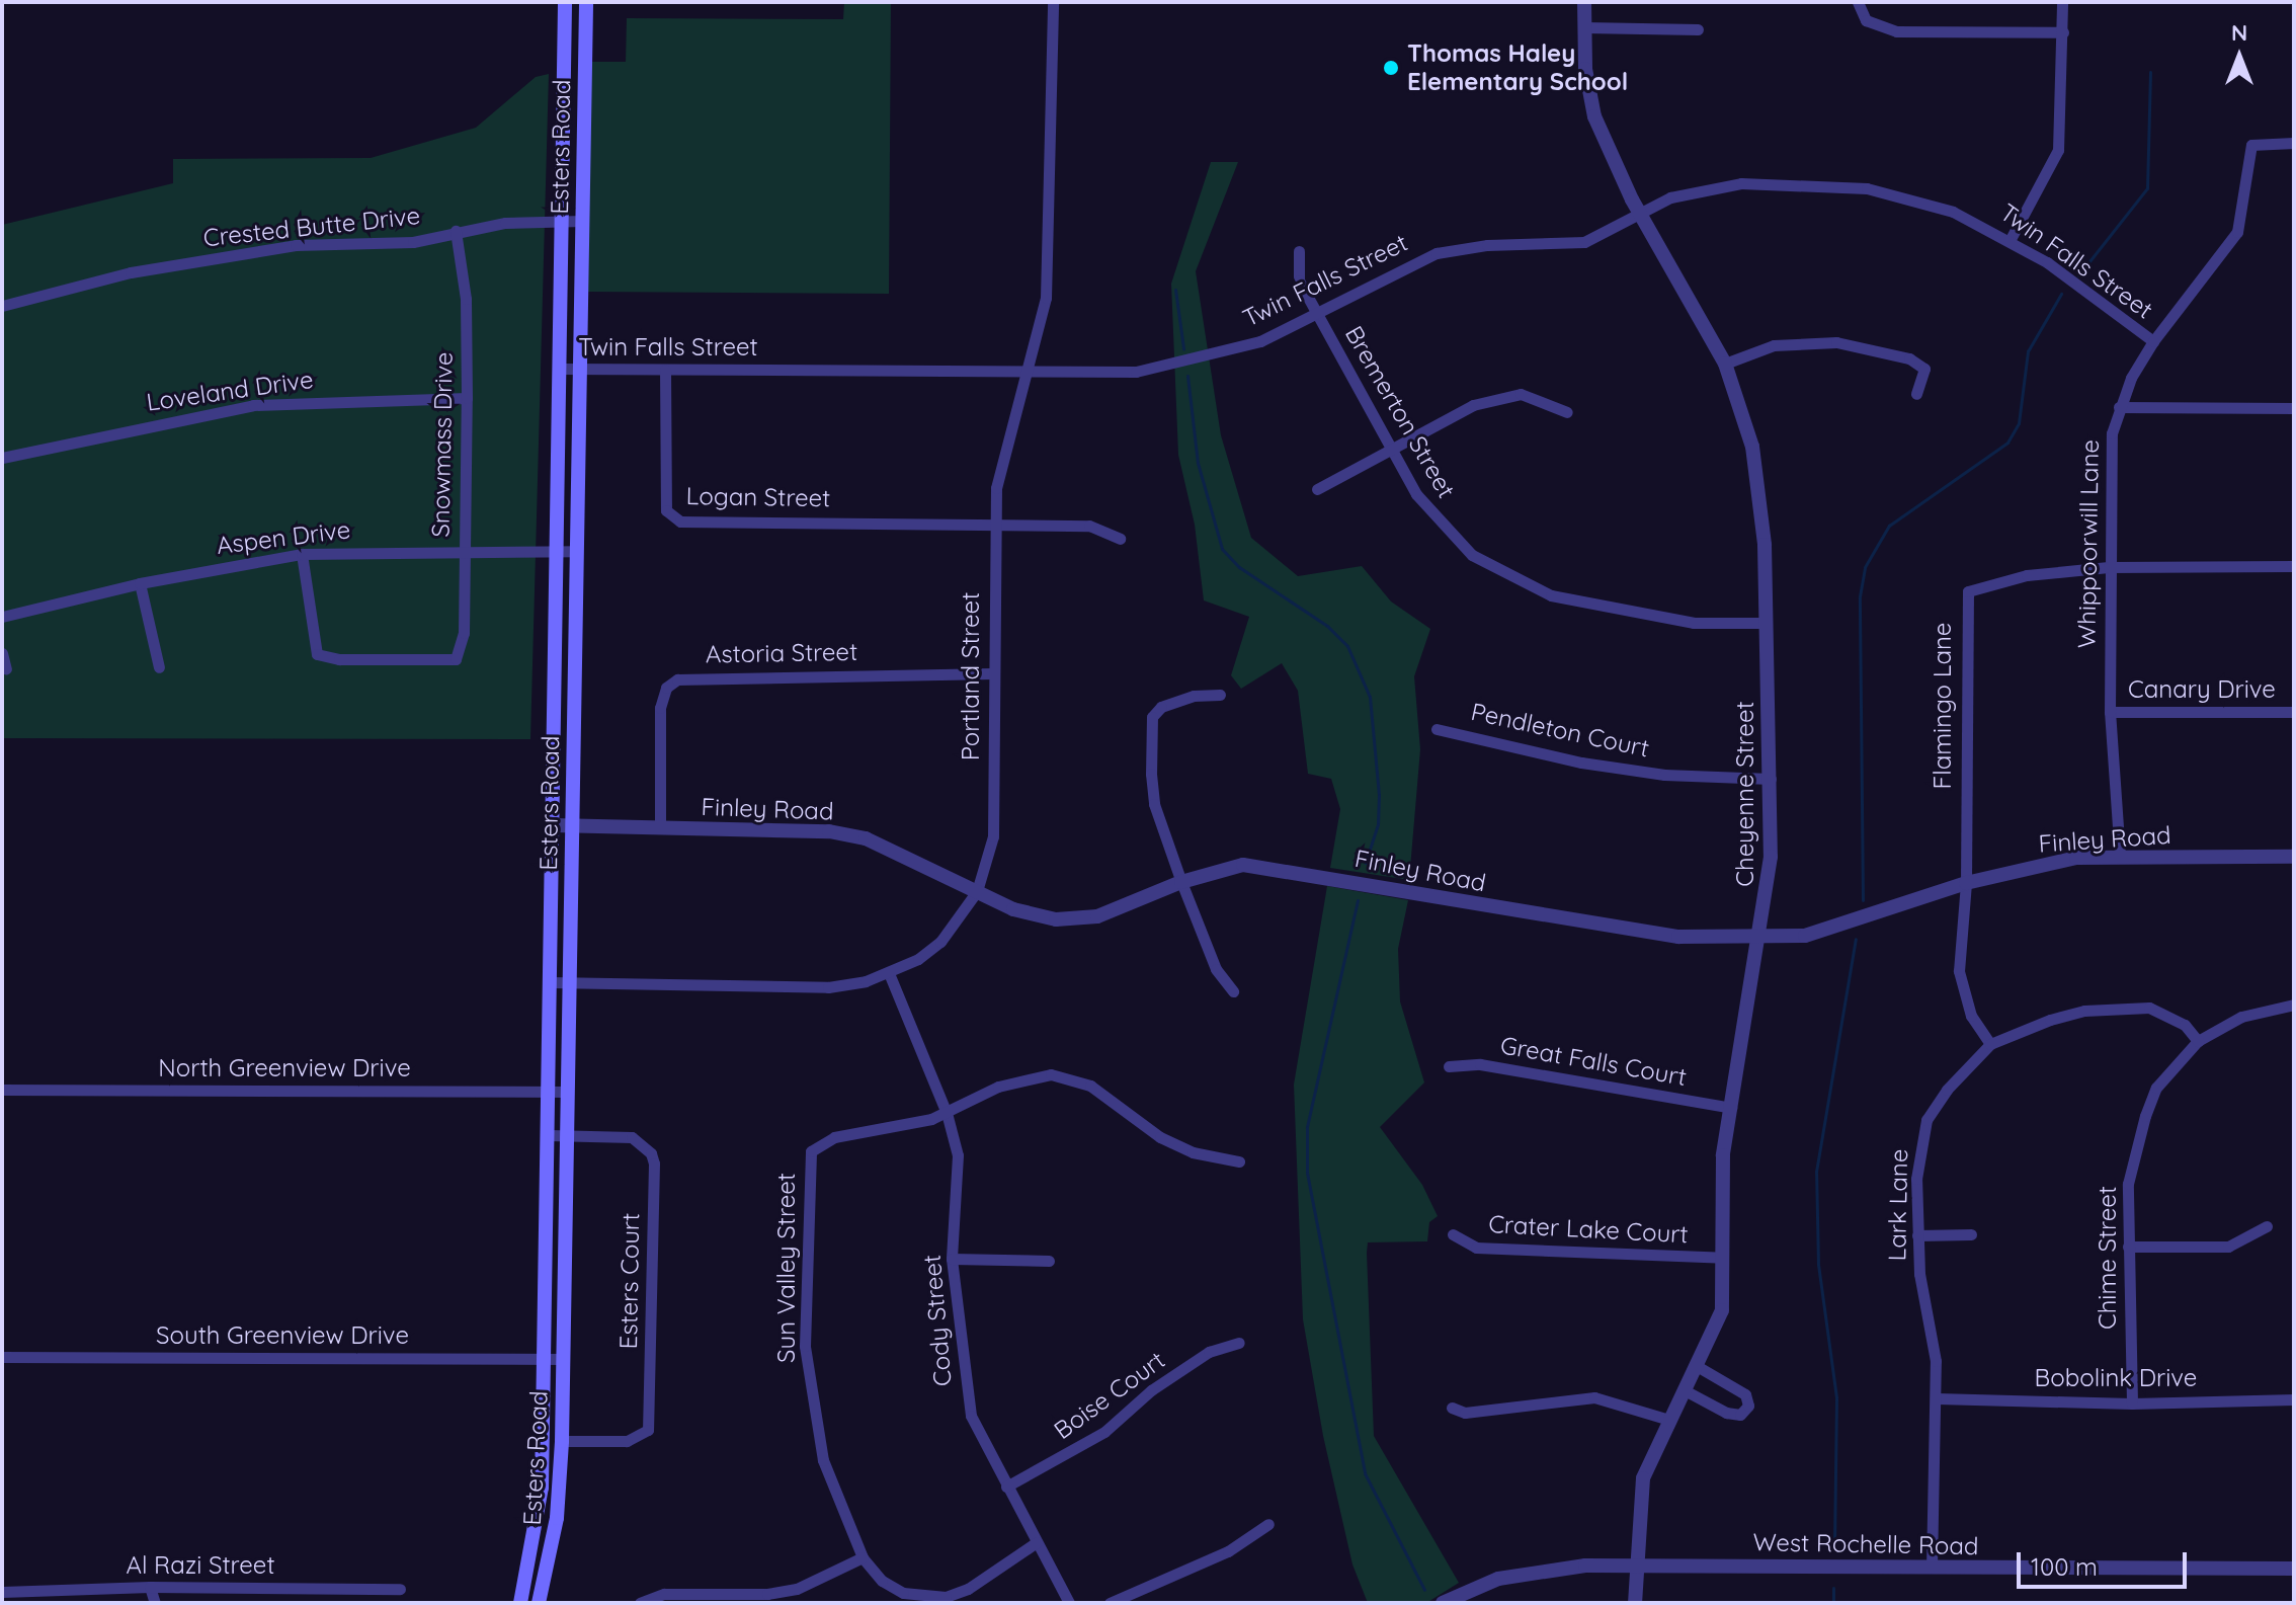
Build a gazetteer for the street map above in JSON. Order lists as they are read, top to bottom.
{
  "streets": {
    "main road": ["Esters Road"],
    "street": [
      "Crested Butte Drive",
      "Twin Falls Street",
      "Loveland Drive",
      "Bremerton Street",
      "Snowmass Drive",
      "Logan Street",
      "Aspen Drive",
      "Whippoorwill Lane",
      "Astoria Street",
      "Portland Street",
      "Canary Drive",
      "Flamingo Lane",
      "Pendleton Court",
      "Cheyenne Street",
      "Finley Road",
      "Great Falls Court",
      "North Greenview Drive",
      "Lark Lane",
      "Crater Lake Court",
      "Chime Street",
      "Sun Valley Street",
      "Esters Court",
      "Cody Street",
      "South Greenview Drive",
      "Bobolink Drive",
      "Boise Court",
      "West Rochelle Road",
      "Al Razi Street"
    ]
  },
  "crossings": [
    ["Esters Road", "Crested Butte Drive"],
    ["Esters Road", "Twin Falls Street"],
    ["Esters Road", "Aspen Drive"],
    ["Esters Road", "Portland Street"],
    ["Esters Road", "Finley Road"],
    ["Esters Road", "North Greenview Drive"],
    ["Esters Road", "Esters Court"],
    ["Esters Road", "South Greenview Drive"],
    ["Crested Butte Drive", "Snowmass Drive"],
    ["Twin Falls Street", "Bremerton Street"],
    ["Twin Falls Street", "Logan Street"],
    ["Twin Falls Street", "Whippoorwill Lane"],
    ["Twin Falls Street", "Portland Street"],
    ["Twin Falls Street", "Cheyenne Street"],
    ["Loveland Drive", "Snowmass Drive"],
    ["Bremerton Street", "Cheyenne Street"],
    ["Snowmass Drive", "Aspen Drive"],
    ["Logan Street", "Portland Street"],
    ["Whippoorwill Lane", "Canary Drive"],
    ["Whippoorwill Lane", "Flamingo Lane"],
    ["Whippoorwill Lane", "Finley Road"],
    ["Astoria Street", "Portland Street"],
    ["Astoria Street", "Finley Road"],
    ["Portland Street", "Finley Road"],
    ["Portland Street", "Cody Street"],
    ["Flamingo Lane", "Finley Road"],
    ["Flamingo Lane", "Lark Lane"],
    ["Pendleton Court", "Cheyenne Street"],
    ["Cheyenne Street", "Finley Road"],
    ["Cheyenne Street", "Great Falls Court"],
    ["Cheyenne Street", "Crater Lake Court"],
    ["Cheyenne Street", "West Rochelle Road"],
    ["Lark Lane", "Chime Street"],
    ["Lark Lane", "Bobolink Drive"],
    ["Lark Lane", "West Rochelle Road"],
    ["Chime Street", "Bobolink Drive"],
    ["Sun Valley Street", "Cody Street"],
    ["Cody Street", "Boise Court"]
  ],
  "places": ["Thomas Haley Elementary School"],
  "scale_bar": "100 m",
  "north": "top"
}
